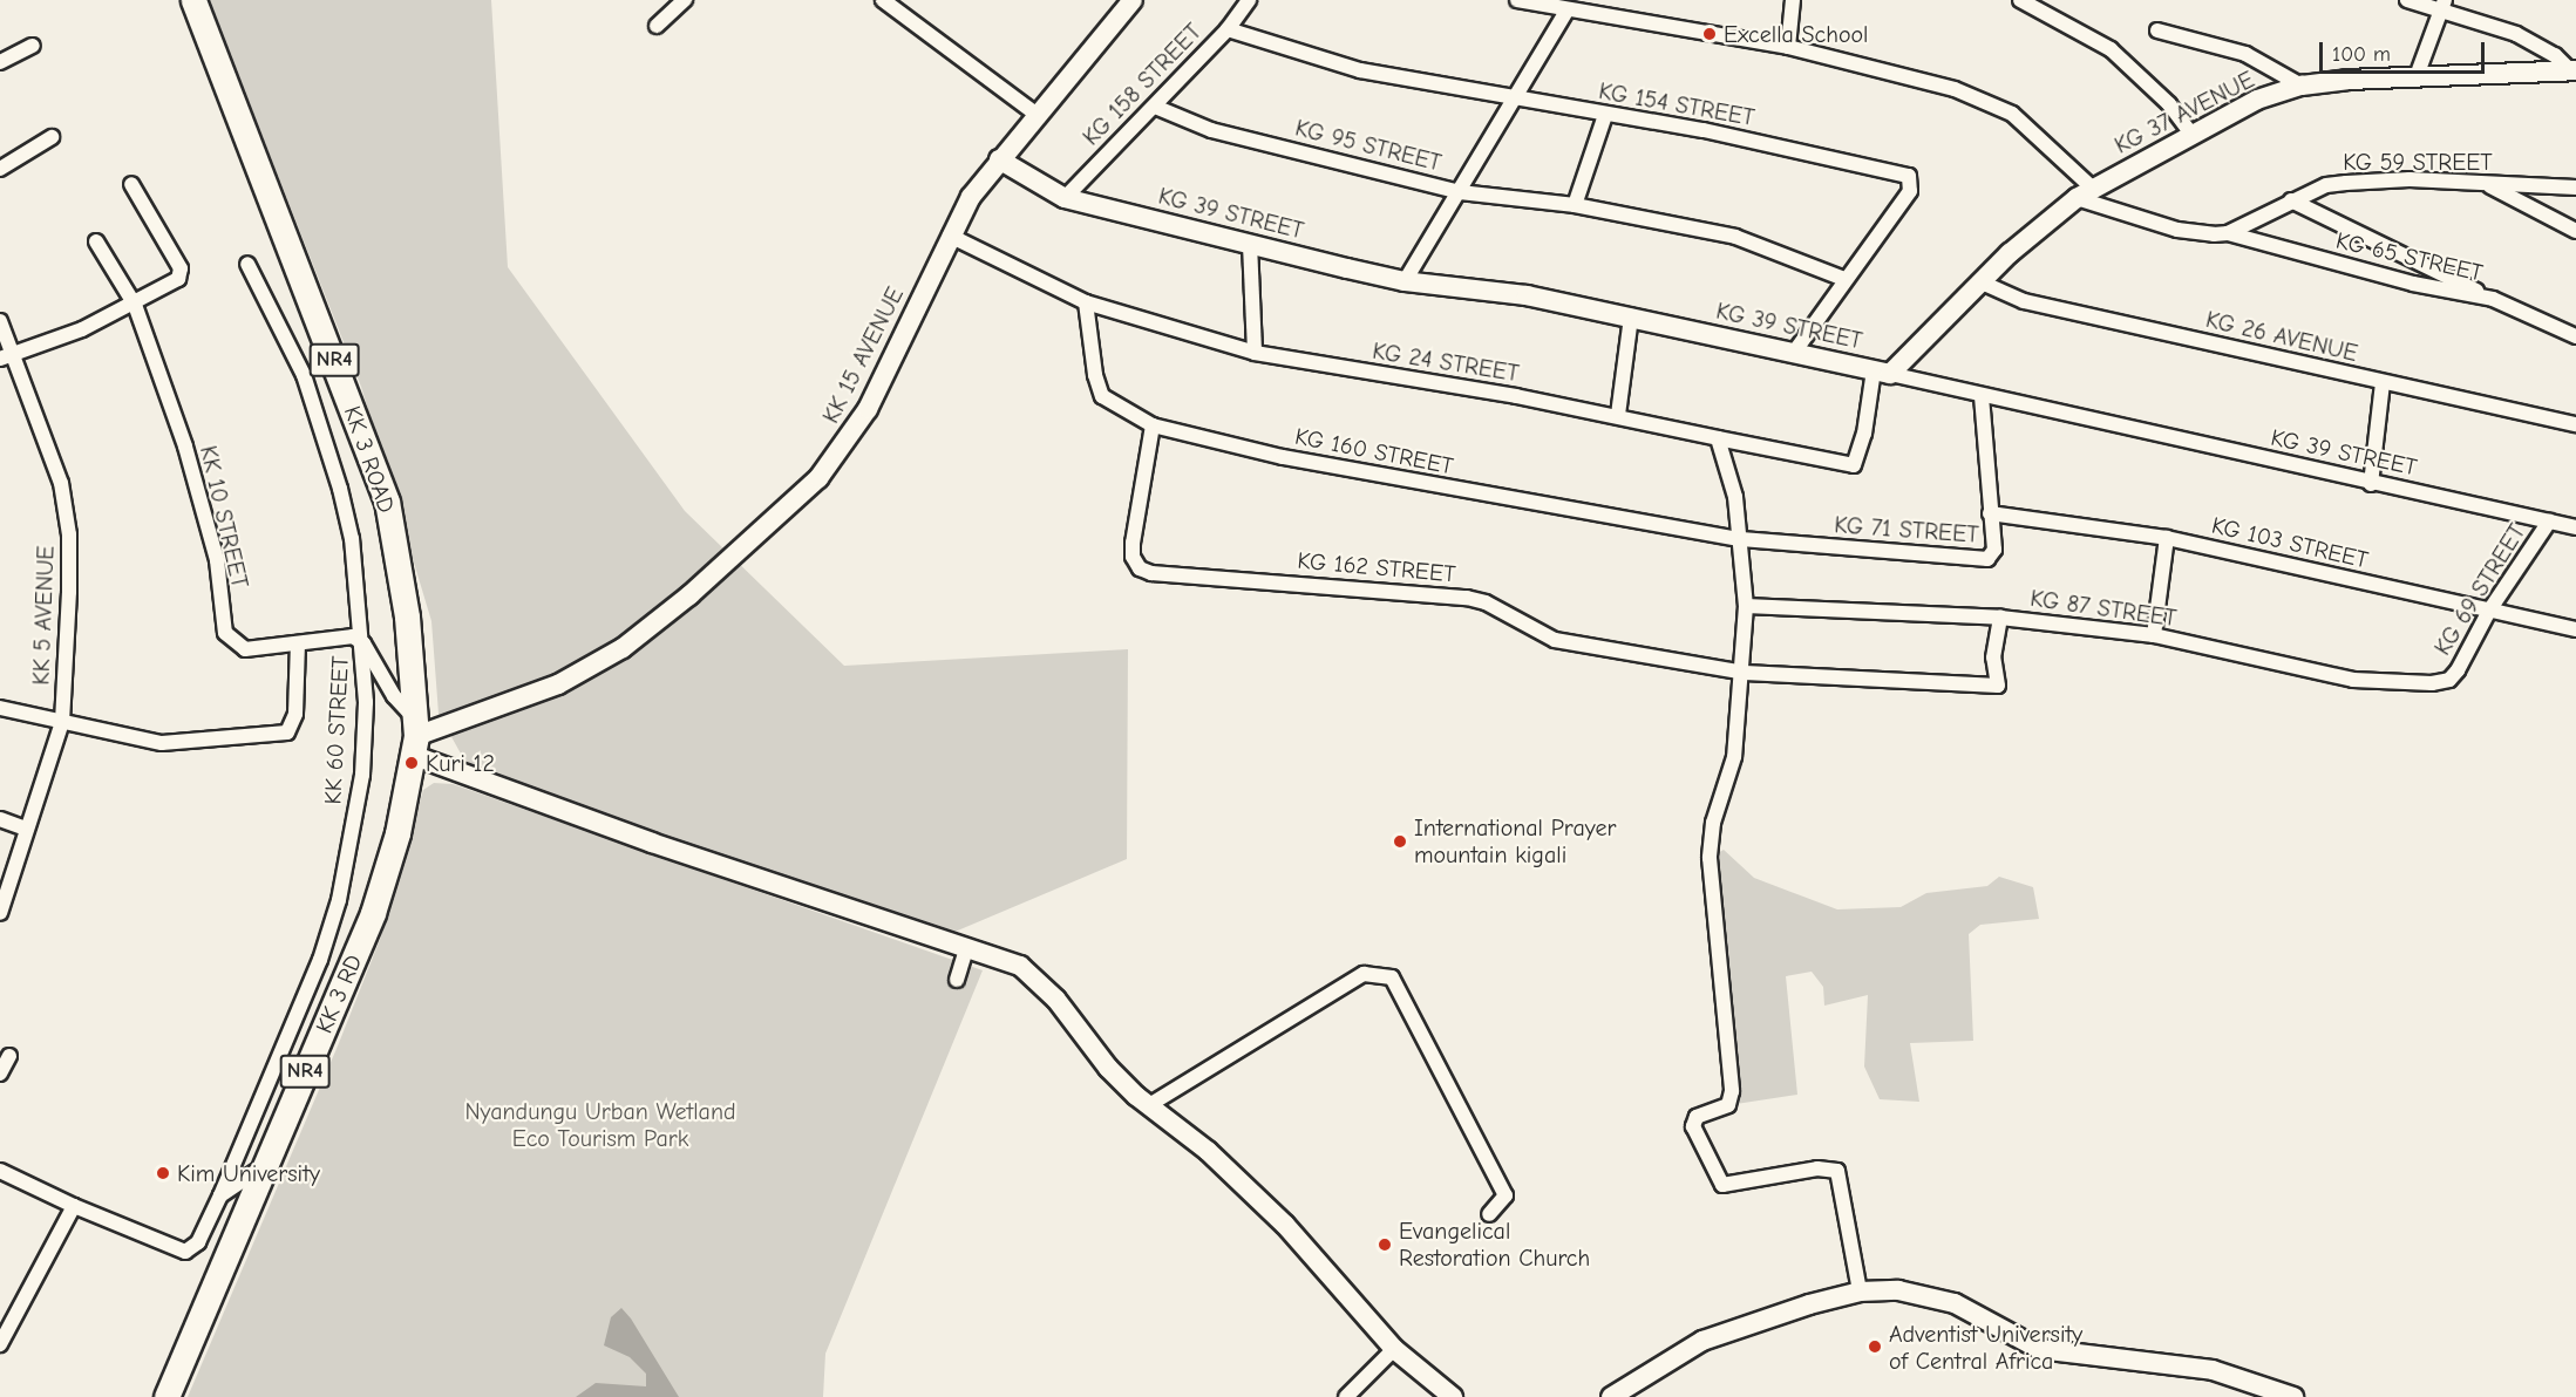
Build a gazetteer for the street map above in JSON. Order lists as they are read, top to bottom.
{
  "streets": {
    "highway": ["NR4", "KK 3 ROAD", "KK 3 RD"],
    "street": [
      "KG 158 STREET",
      "KG 154 STREET",
      "KG 37 AVENUE",
      "KG 95 STREET",
      "KG 59 STREET",
      "KG 39 STREET",
      "KG 65 STREET",
      "KG 26 AVENUE",
      "KK 15 AVENUE",
      "KG 24 STREET",
      "KG 160 STREET",
      "KK 10 STREET",
      "KG 71 STREET",
      "KG 103 STREET",
      "KG 162 STREET",
      "KG 69 STREET",
      "KG 87 STREET",
      "KK 5 AVENUE",
      "KK 60 STREET"
    ]
  },
  "crossings": [
    ["KG 158 STREET", "KG 154 STREET"],
    ["KG 158 STREET", "KG 95 STREET"],
    ["KG 158 STREET", "KG 39 STREET"],
    ["KG 154 STREET", "KG 95 STREET"],
    ["KG 154 STREET", "KG 39 STREET"],
    ["KG 37 AVENUE", "KG 39 STREET"],
    ["KG 37 AVENUE", "KG 65 STREET"],
    ["KG 37 AVENUE", "KG 26 AVENUE"],
    ["KG 37 AVENUE", "KG 24 STREET"],
    ["KG 59 STREET", "KG 65 STREET"],
    ["KG 39 STREET", "KK 15 AVENUE"],
    ["KG 39 STREET", "KG 24 STREET"],
    ["KG 39 STREET", "KG 71 STREET"],
    ["KG 39 STREET", "KG 69 STREET"],
    ["KK 15 AVENUE", "KG 24 STREET"],
    ["KK 15 AVENUE", "KK 3 ROAD"],
    ["KK 15 AVENUE", "KK 3 RD"],
    ["KG 24 STREET", "KG 160 STREET"],
    ["KG 160 STREET", "KG 71 STREET"],
    ["KG 160 STREET", "KG 162 STREET"],
    ["KK 3 ROAD", "KK 3 RD"],
    ["KK 10 STREET", "KK 60 STREET"],
    ["KG 71 STREET", "KG 103 STREET"],
    ["KG 103 STREET", "KG 69 STREET"],
    ["KG 162 STREET", "KG 87 STREET"],
    ["KG 69 STREET", "KG 87 STREET"]
  ],
  "parks": ["Nyandungu Urban Wetland Eco Tourism Park"],
  "places": [
    "Excella School",
    "Kuri 12",
    "International Prayer mountain kigali",
    "Kim University",
    "Evangelical Restoration Church",
    "Adventist University of Central Africa"
  ],
  "scale_bar": "100 m"
}
